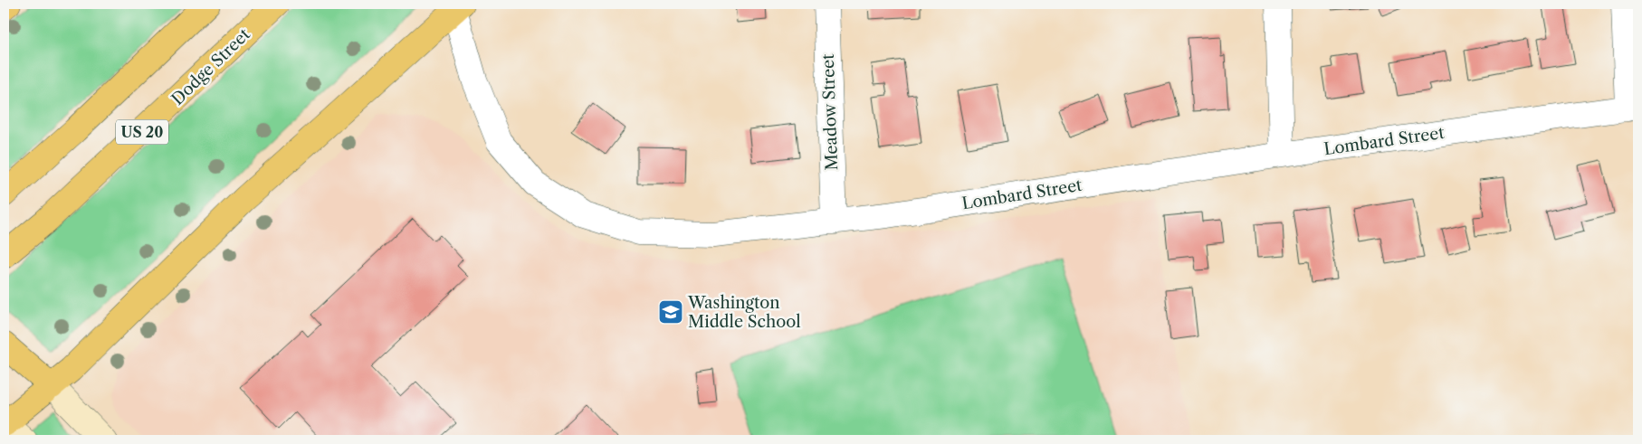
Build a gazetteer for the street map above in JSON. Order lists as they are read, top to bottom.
{
  "streets": {
    "main road": ["Dodge Street", "US 20"],
    "street": ["Meadow Street", "Lombard Street"]
  },
  "crossings": [
    ["Meadow Street", "Lombard Street"]
  ],
  "places": {
    "school or university": ["Washington Middle School"]
  }
}
